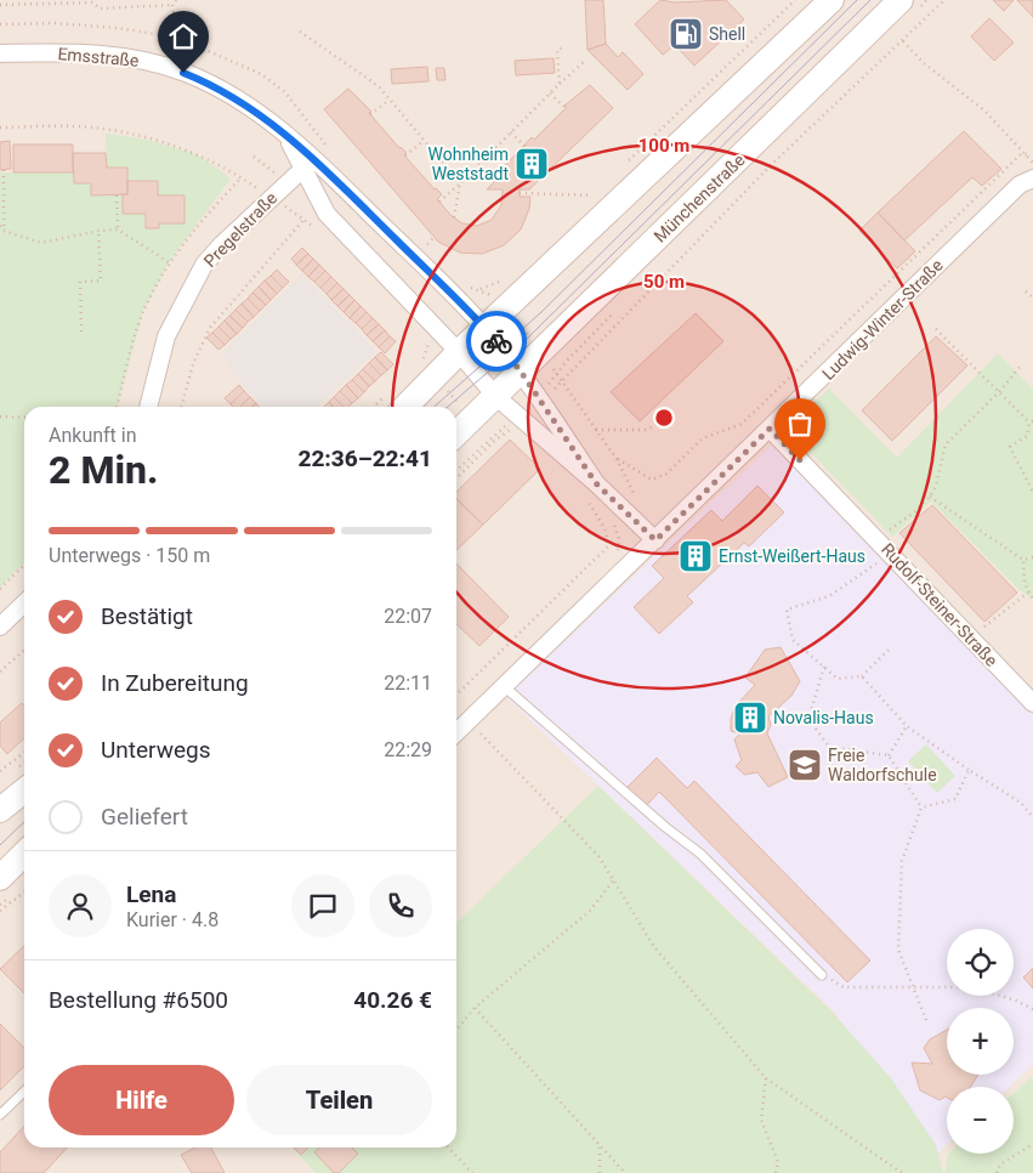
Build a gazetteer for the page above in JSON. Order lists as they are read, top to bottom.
{
  "streets": {
    "main road": ["Münchenstraße"],
    "street": [
      "Emsstraße",
      "Pregelstraße",
      "Ludwig-Winter-Straße",
      "Rudolf-Steiner-Straße"
    ]
  },
  "crossings": [
    ["Emsstraße", "Münchenstraße"],
    ["Emsstraße", "Pregelstraße"],
    ["Ludwig-Winter-Straße", "Rudolf-Steiner-Straße"]
  ],
  "places": {
    "fuel station": ["Shell"],
    "building": ["Wohnheim Weststadt", "Ernst-Weißert-Haus", "Novalis-Haus"],
    "school or university": ["Freie Waldorfschule"]
  },
  "page": {
    "heading": ["2 Min.", "Ankunft in", "22:36–22:41"],
    "panel": [
      "Lena",
      "Kurier · 4.8",
      "Bestellung #6500",
      "40.26 €"
    ],
    "bar": "Unterwegs · 150 m",
    "list": [
      ["Bestätigt", "22:07"],
      ["In Zubereitung", "22:11"],
      ["Unterwegs", "22:29"],
      "Geliefert"
    ],
    "map_buttons": ["+", "−"],
    "buttons": ["Hilfe", "Teilen"]
  },
  "rings": ["100 m", "50 m"]
}
